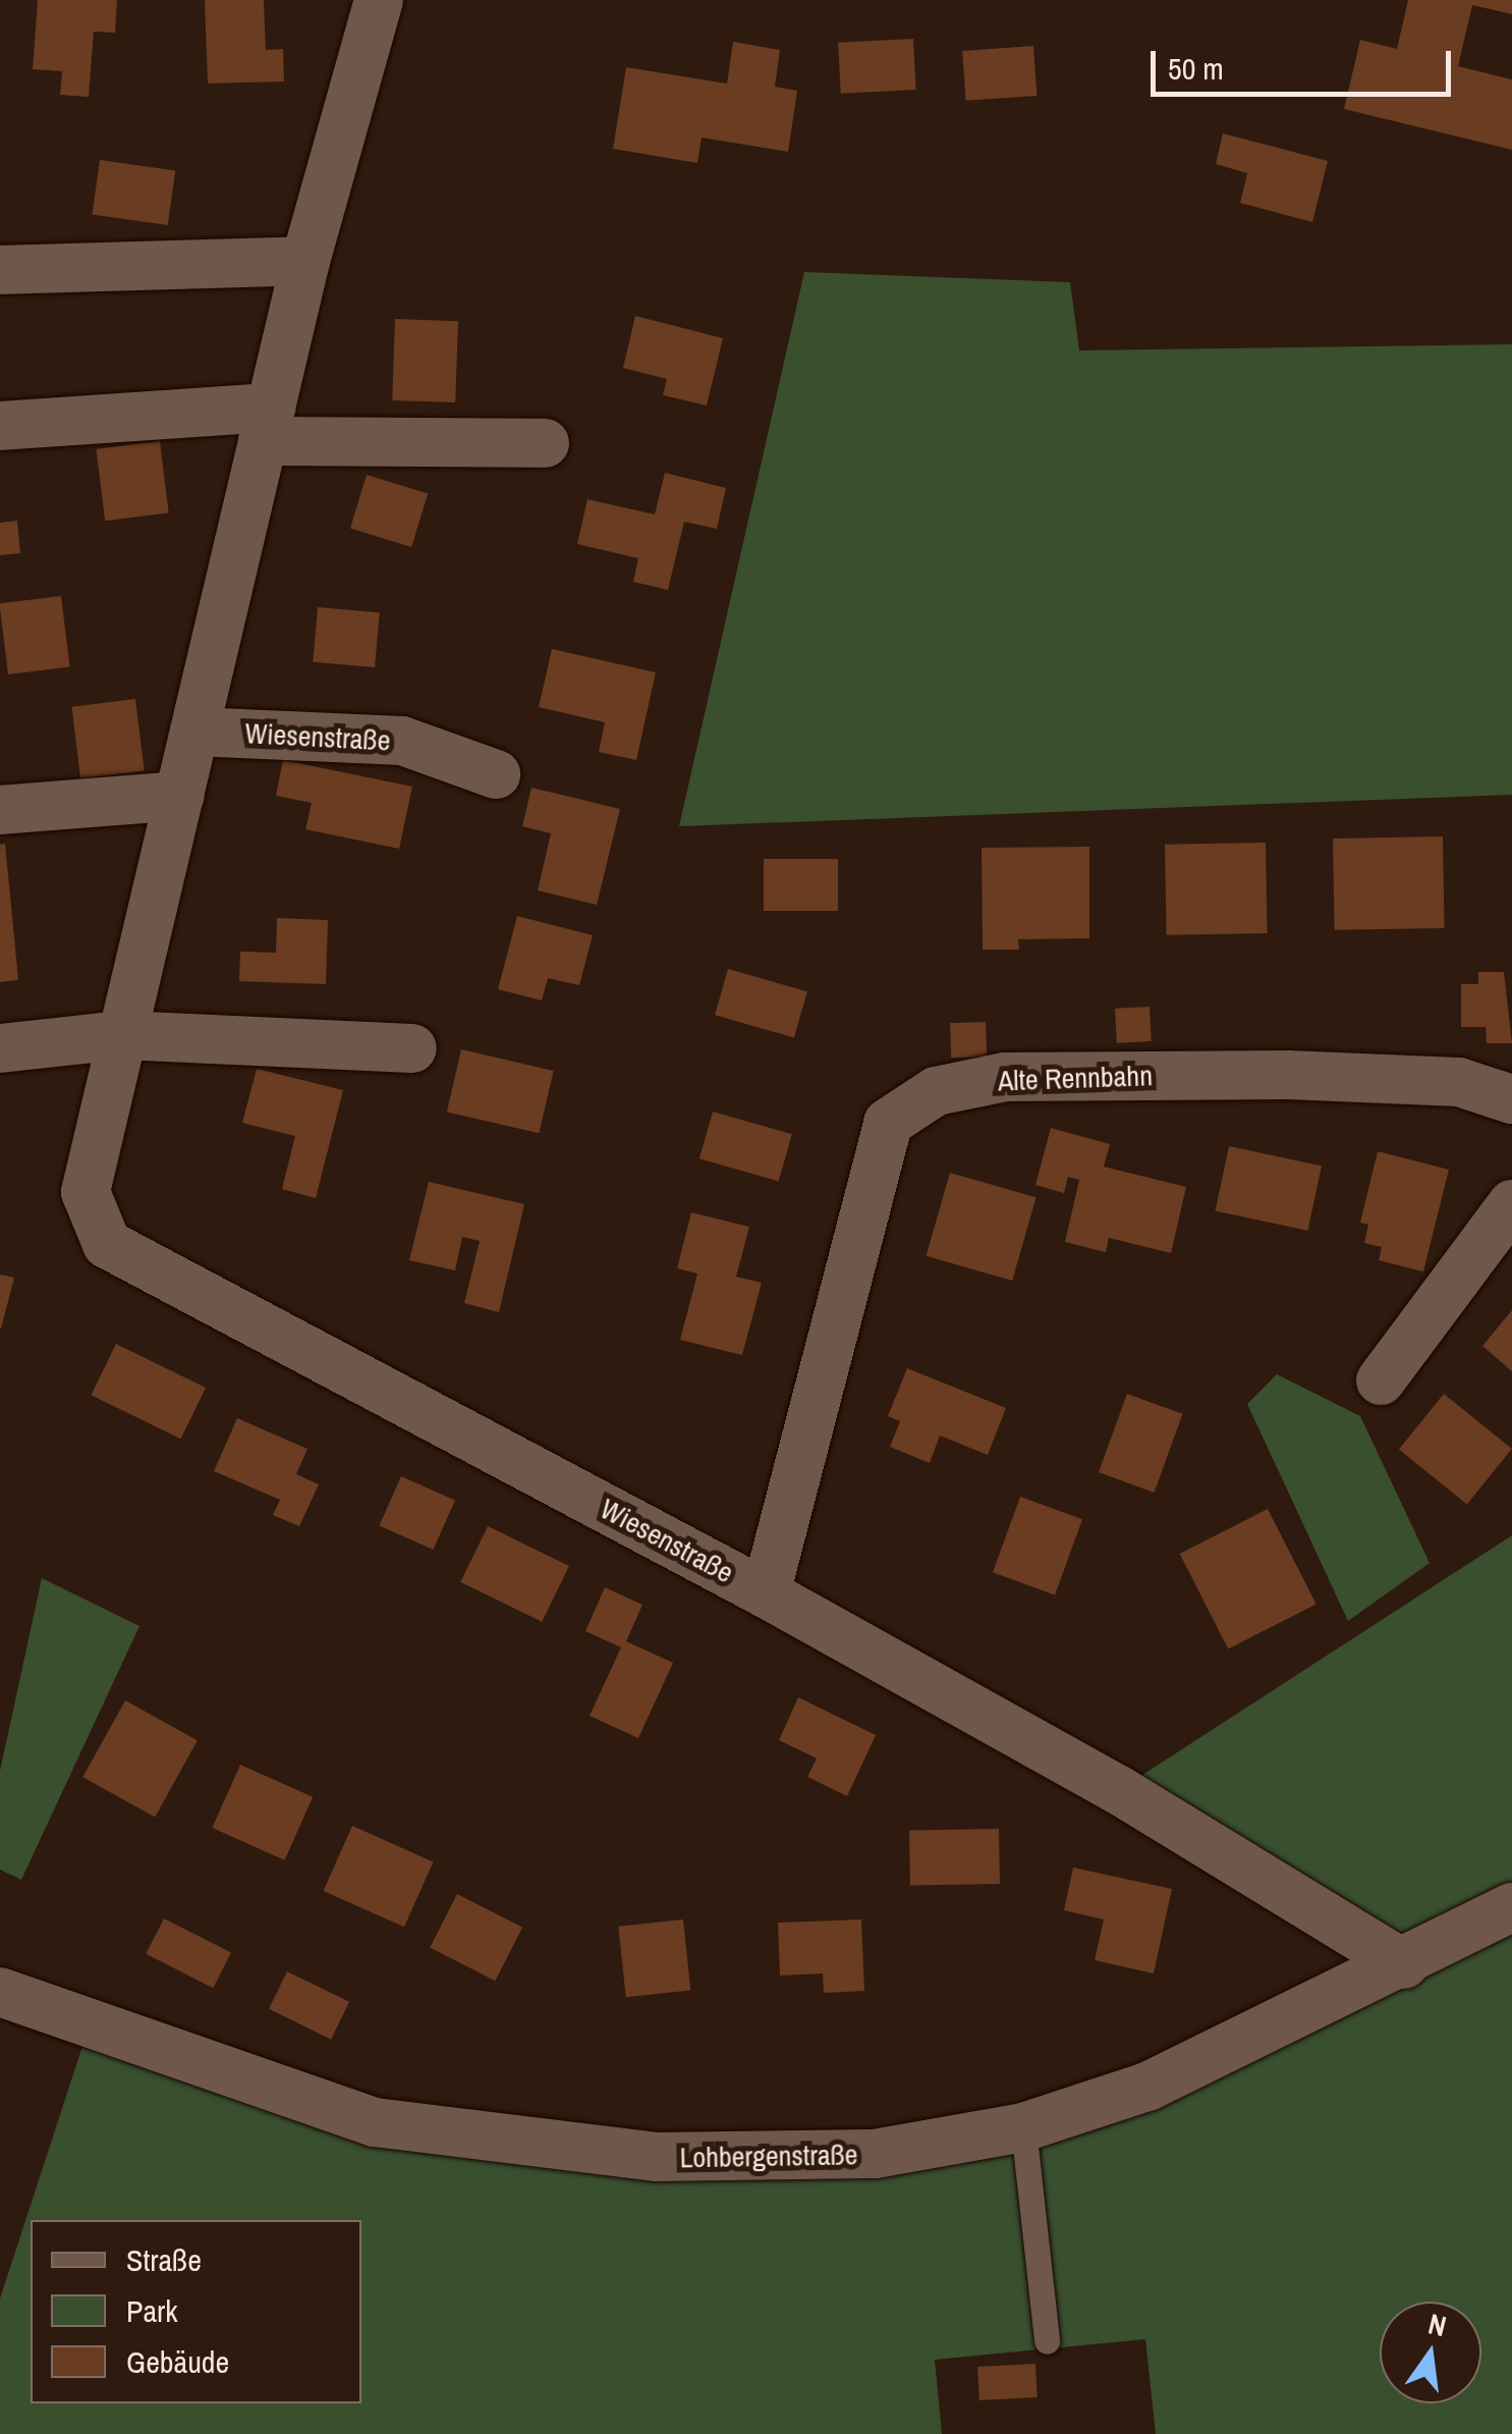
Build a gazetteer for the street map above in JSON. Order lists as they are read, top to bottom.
{
  "streets": {
    "street": ["Wiesenstraße", "Alte Rennbahn", "Lohbergenstraße"]
  },
  "crossings": [
    ["Wiesenstraße", "Alte Rennbahn"],
    ["Wiesenstraße", "Lohbergenstraße"]
  ],
  "legend": ["Straße", "Park", "Gebäude"],
  "scale_bar": "50 m",
  "north": "top"
}
